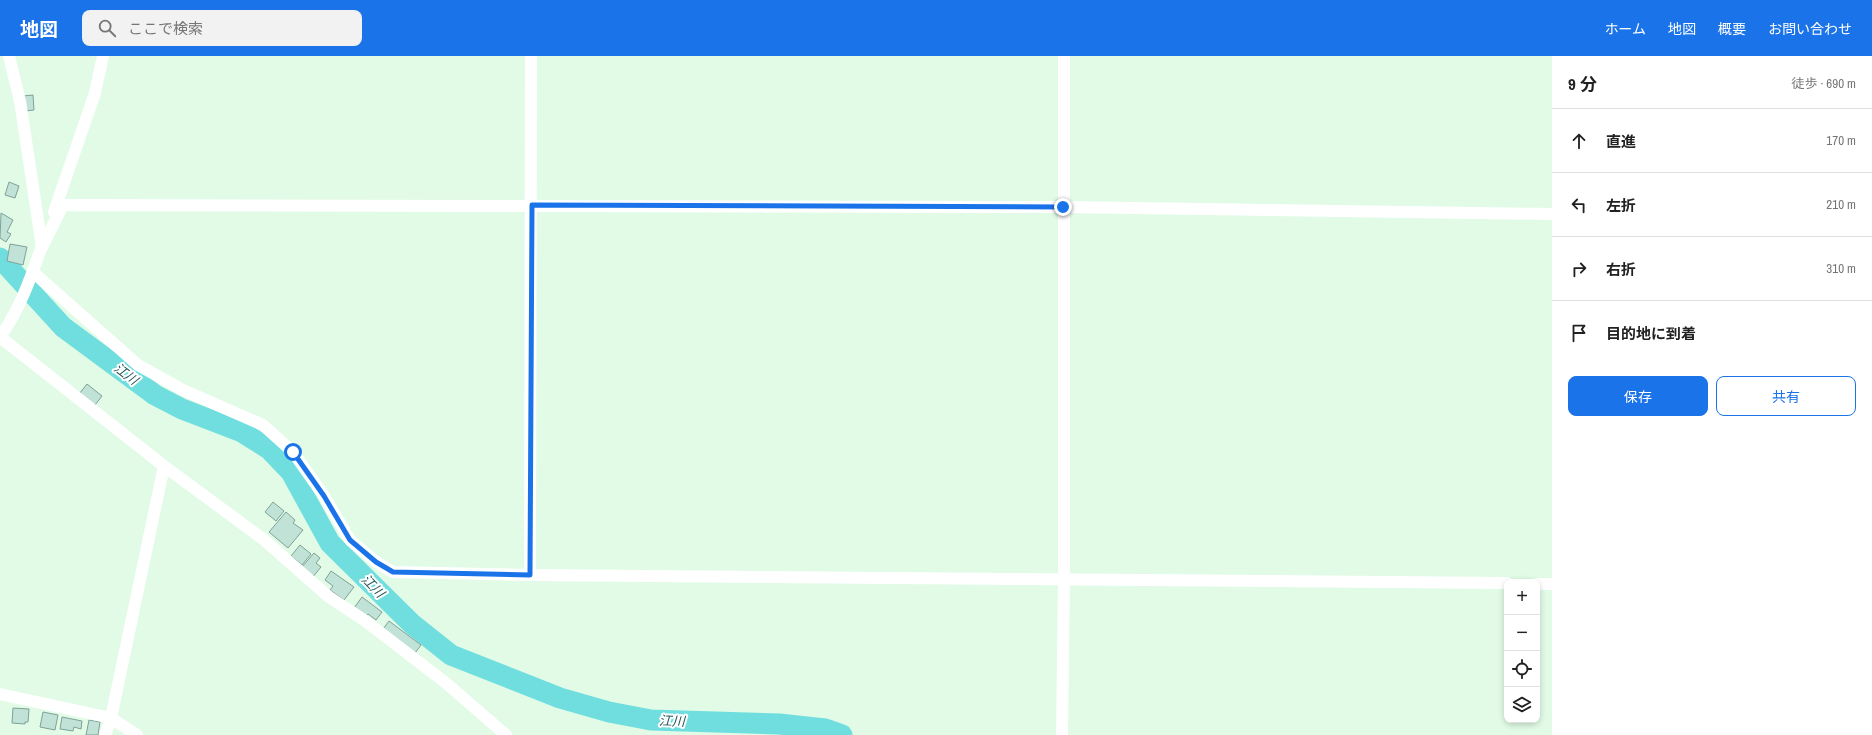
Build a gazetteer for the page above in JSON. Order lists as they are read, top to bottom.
{
  "water": ["江川"],
  "page": {
    "header": "地図",
    "search": "ここで検索",
    "nav": [
      "ホーム",
      "地図",
      "概要",
      "お問い合わせ"
    ],
    "heading": ["9 分", "徒歩 · 690 m"],
    "list": [
      ["直進", "170 m"],
      ["左折", "210 m"],
      ["右折", "310 m"],
      "目的地に到着"
    ],
    "buttons": ["保存", "共有"],
    "map_buttons": ["+", "−"]
  }
}
